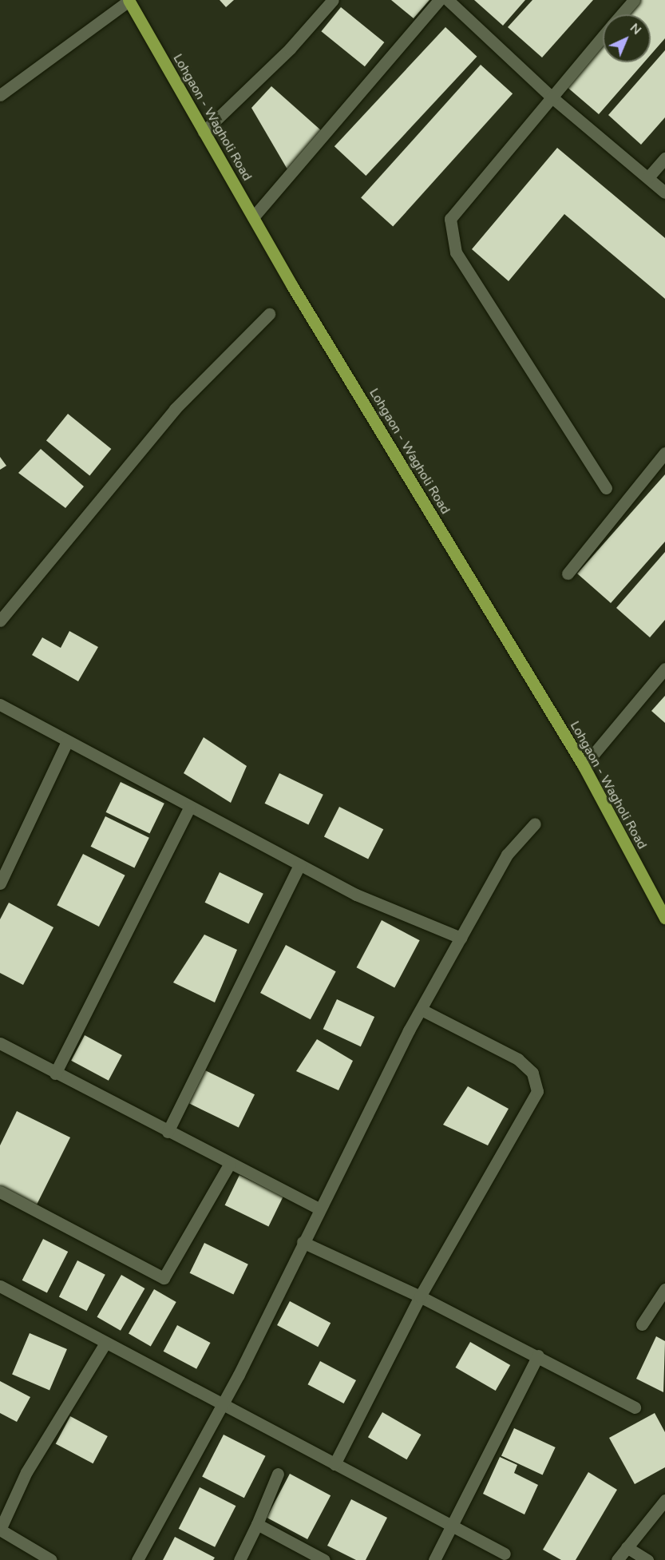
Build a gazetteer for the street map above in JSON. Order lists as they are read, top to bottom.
{
  "streets": {
    "main road": ["Lohgaon - Wagholi Road"]
  },
  "north": "top right"
}
